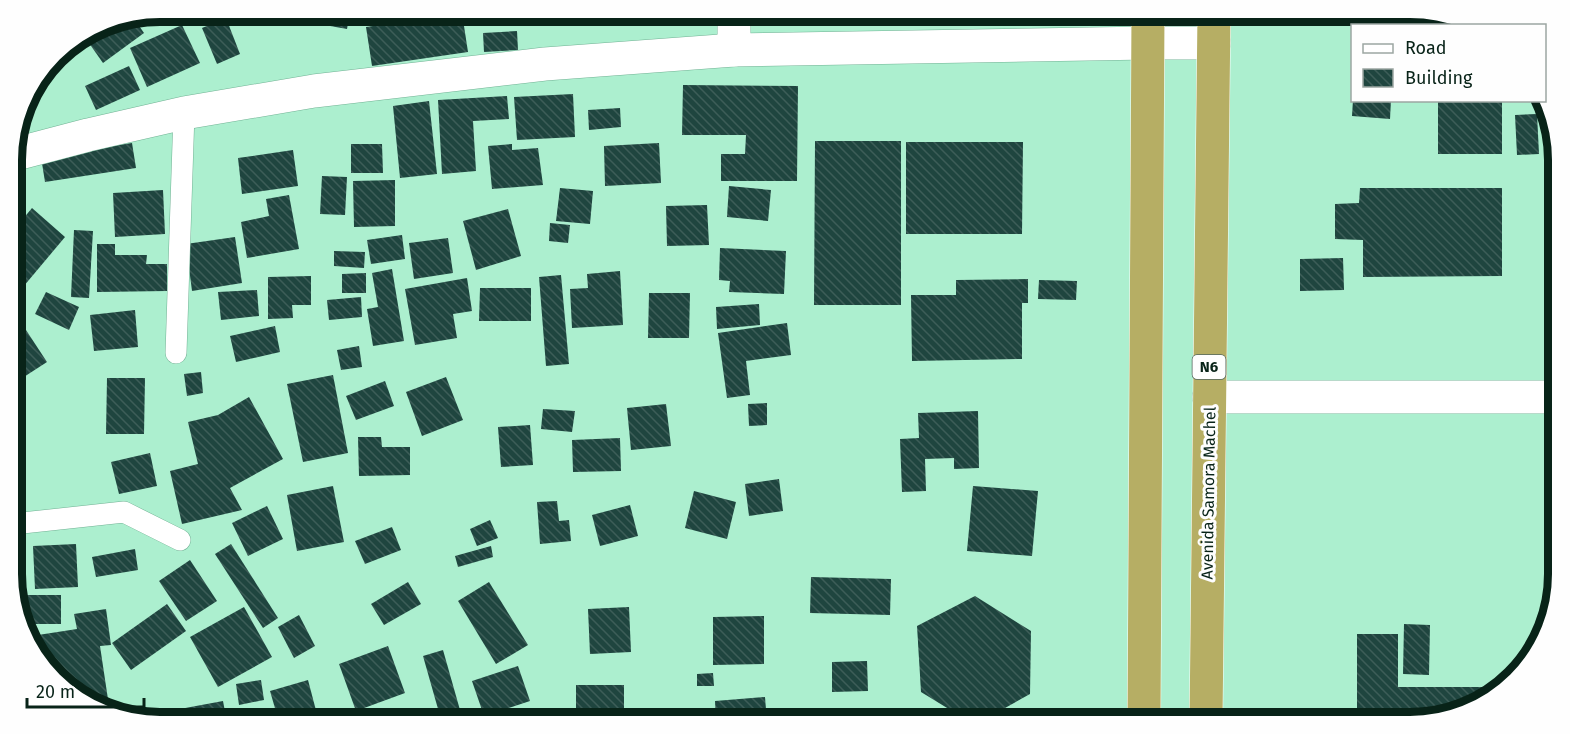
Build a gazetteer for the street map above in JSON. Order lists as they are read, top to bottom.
{
  "streets": {
    "highway": ["N6", "Avenida Samora Machel"]
  },
  "legend": ["Road", "Building"],
  "scale_bar": "20 m"
}
